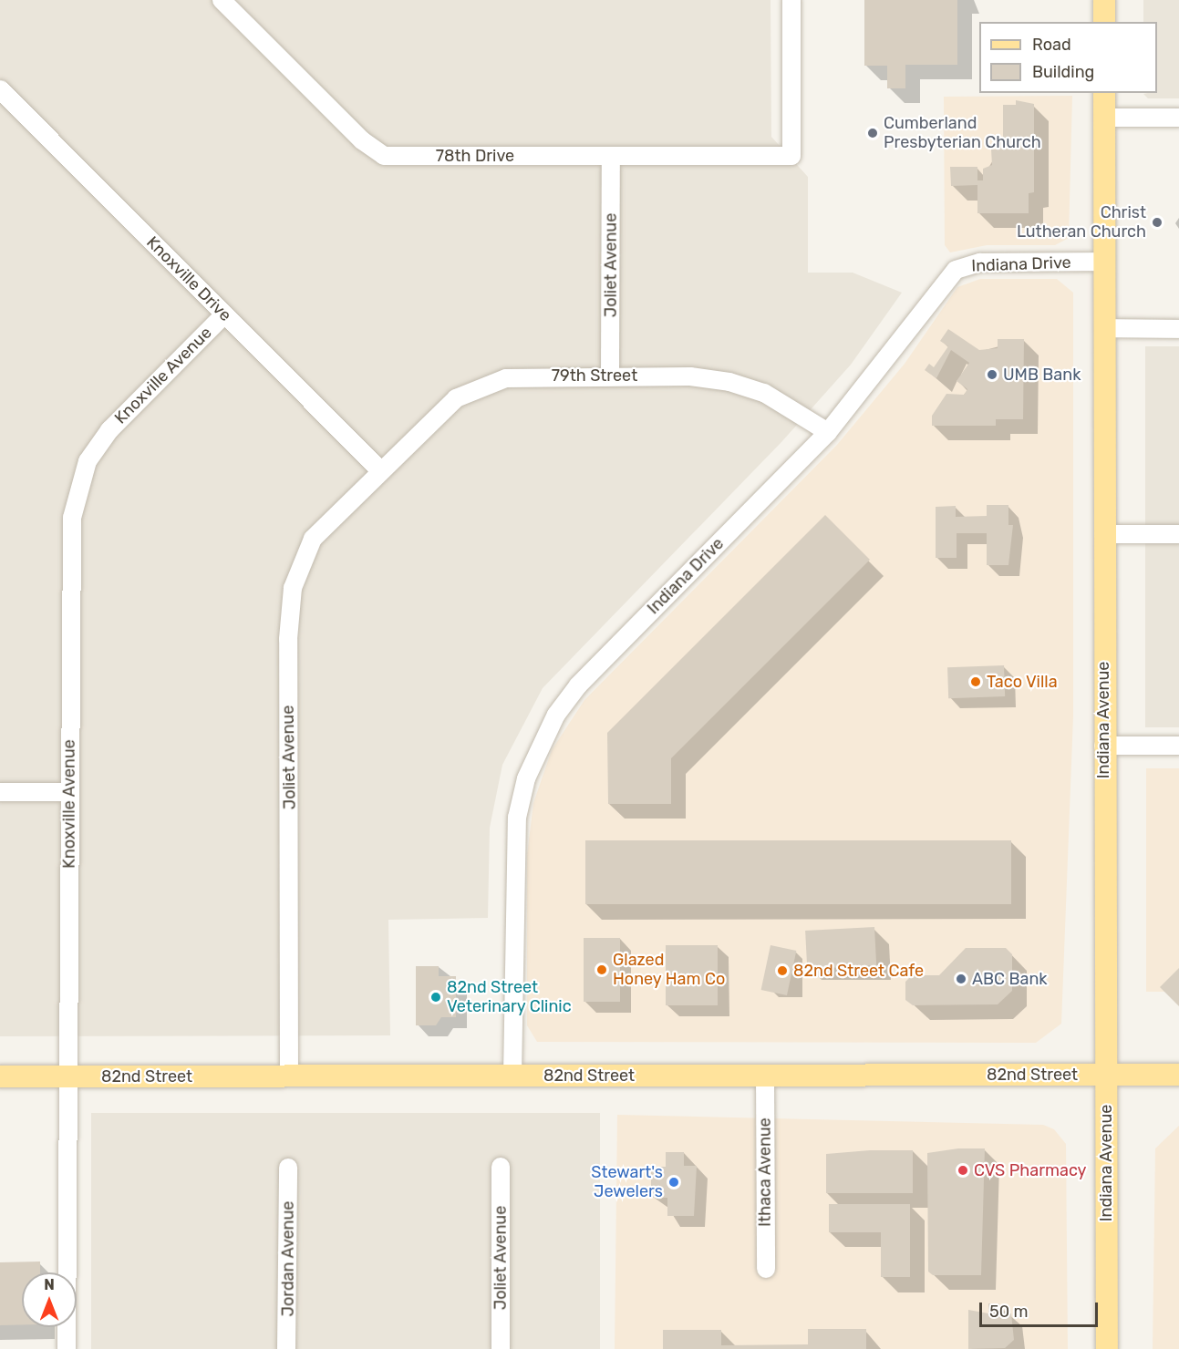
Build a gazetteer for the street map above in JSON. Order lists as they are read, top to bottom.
{
  "streets": {
    "main road": ["Indiana Avenue", "82nd Street"],
    "street": [
      "78th Drive",
      "Indiana Drive",
      "Joliet Avenue",
      "Knoxville Drive",
      "Knoxville Avenue",
      "79th Street",
      "Ithaca Avenue",
      "Jordan Avenue"
    ]
  },
  "crossings": [
    ["78th Drive", "Joliet Avenue"],
    ["Indiana Drive", "79th Street"],
    ["Indiana Drive", "Indiana Avenue"],
    ["Indiana Drive", "82nd Street"],
    ["Joliet Avenue", "Knoxville Drive"],
    ["Joliet Avenue", "79th Street"],
    ["Joliet Avenue", "82nd Street"],
    ["Knoxville Drive", "Knoxville Avenue"],
    ["Knoxville Drive", "79th Street"],
    ["Knoxville Avenue", "82nd Street"],
    ["Indiana Avenue", "82nd Street"],
    ["82nd Street", "Ithaca Avenue"]
  ],
  "places": [
    "Cumberland Presbyterian Church",
    "Christ Lutheran Church",
    "UMB Bank",
    "Taco Villa",
    "Glazed Honey Ham Co",
    "82nd Street Cafe",
    "ABC Bank",
    "82nd Street Veterinary Clinic",
    "CVS Pharmacy",
    "Stewart's Jewelers"
  ],
  "legend": ["Road", "Building"],
  "scale_bar": "50 m",
  "north": "top"
}
